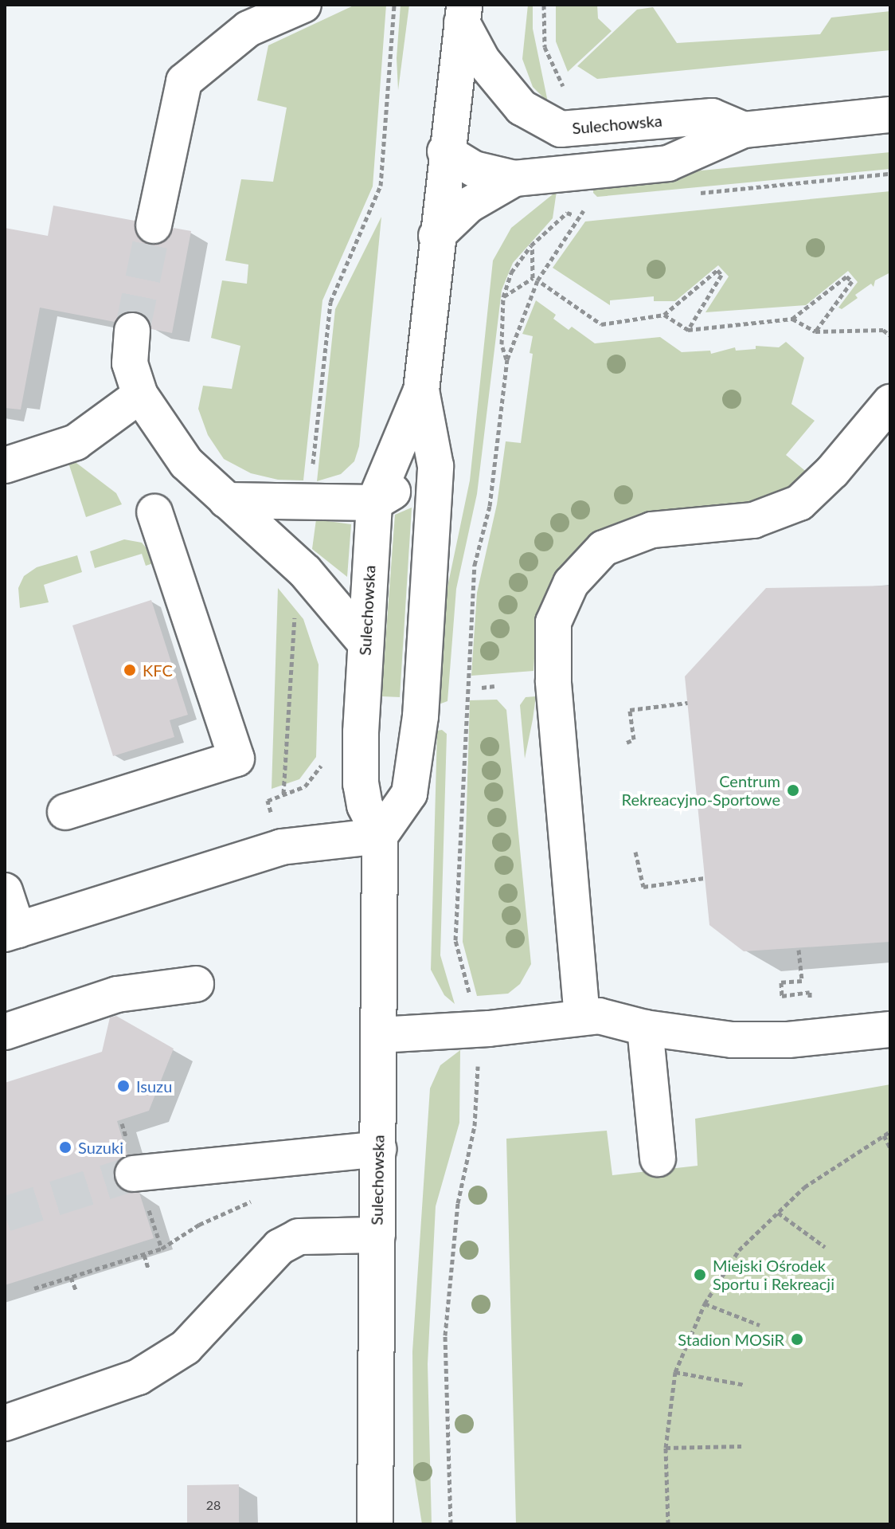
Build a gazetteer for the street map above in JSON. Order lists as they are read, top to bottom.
{
  "streets": {
    "street": ["Sulechowska"]
  },
  "places": [
    "KFC",
    "Centrum Rekreacyjno-Sportowe",
    "Isuzu",
    "Suzuki",
    "Miejski Ośrodek Sportu i Rekreacji",
    "Stadion MOSiR"
  ],
  "house_numbers": ["28"]
}
